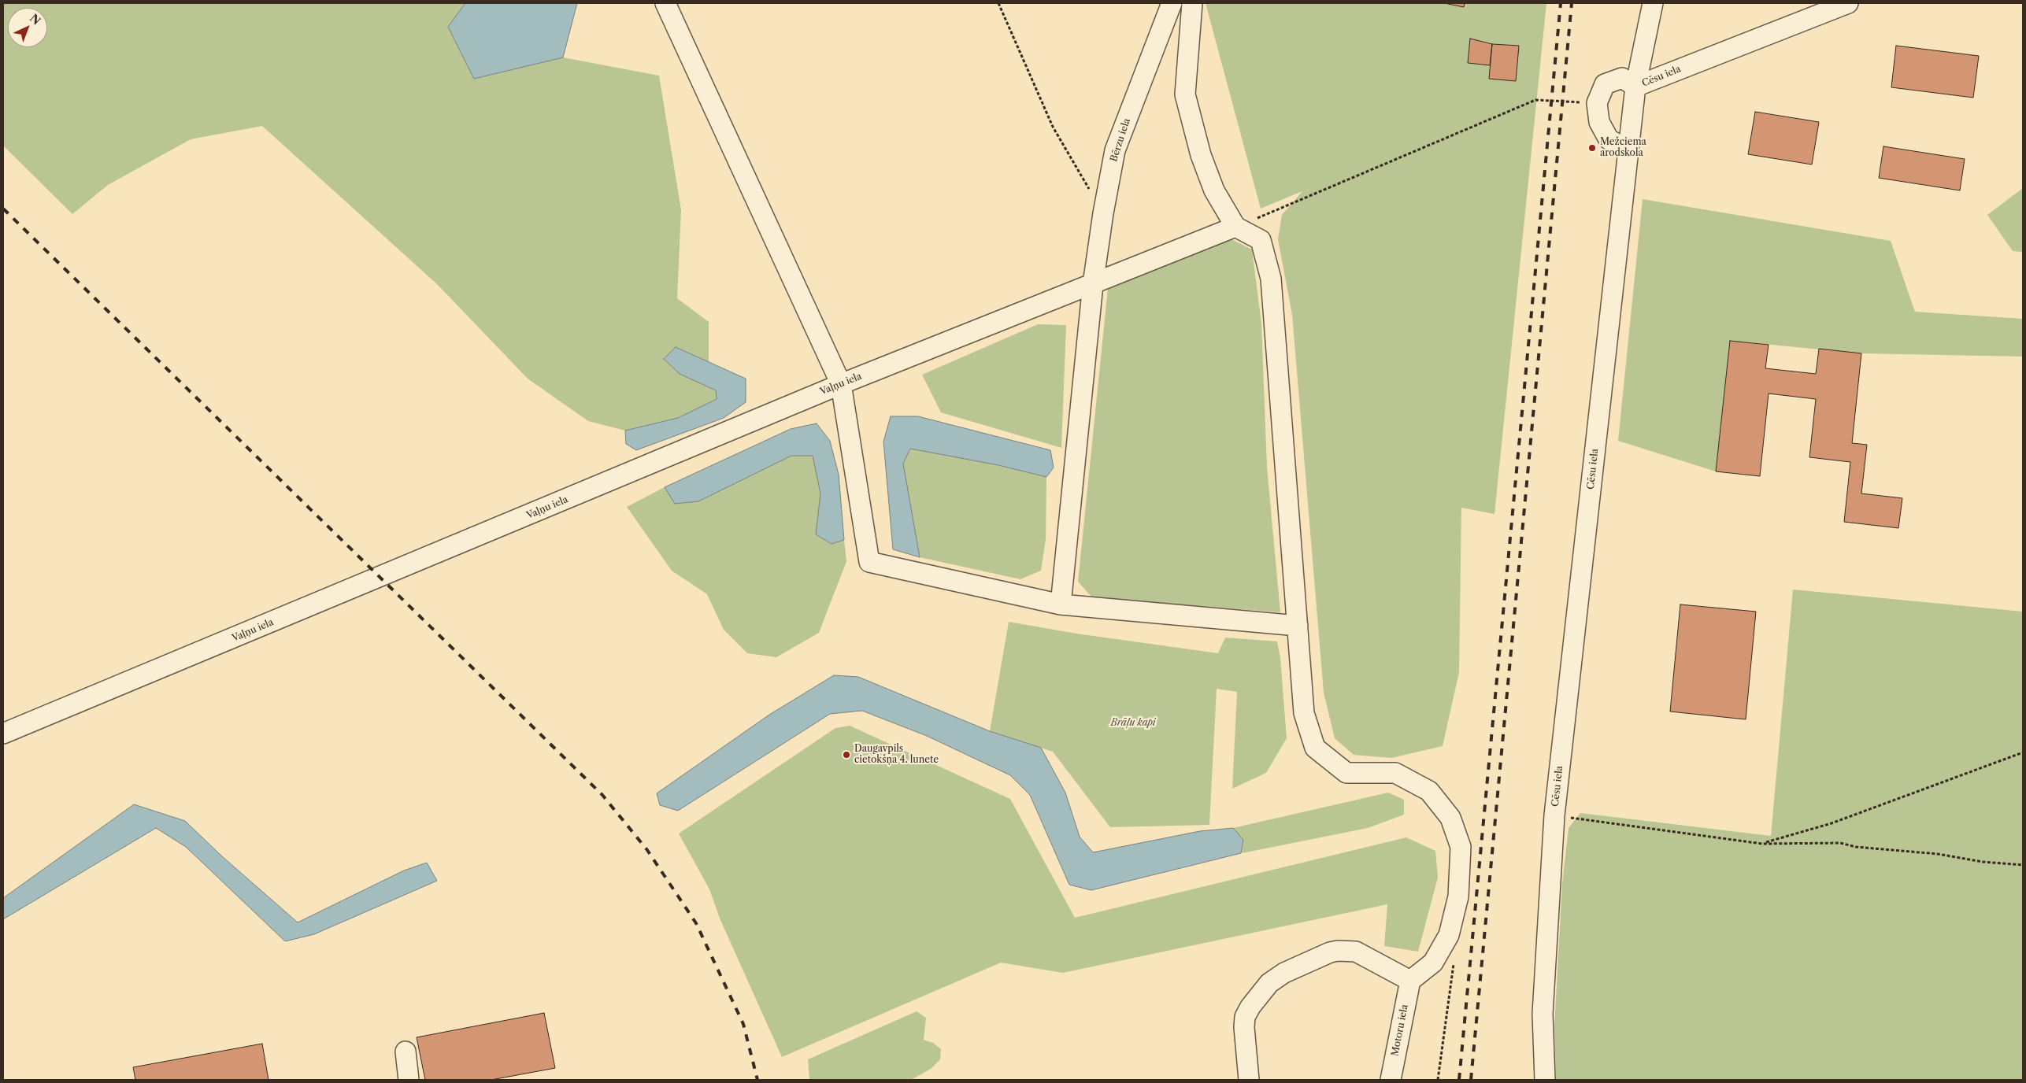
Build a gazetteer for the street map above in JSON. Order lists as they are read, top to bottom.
{
  "streets": {
    "street": [
      "Cēsu iela",
      "Bērzu iela",
      "Vaļņu iela",
      "Motoru iela"
    ]
  },
  "crossings": [
    ["Bērzu iela", "Vaļņu iela"]
  ],
  "parks": ["Brāļu kapi"],
  "places": ["Mežciema arodskola", "Daugavpils cietokšņa 4. lunete"],
  "north": "top right"
}
